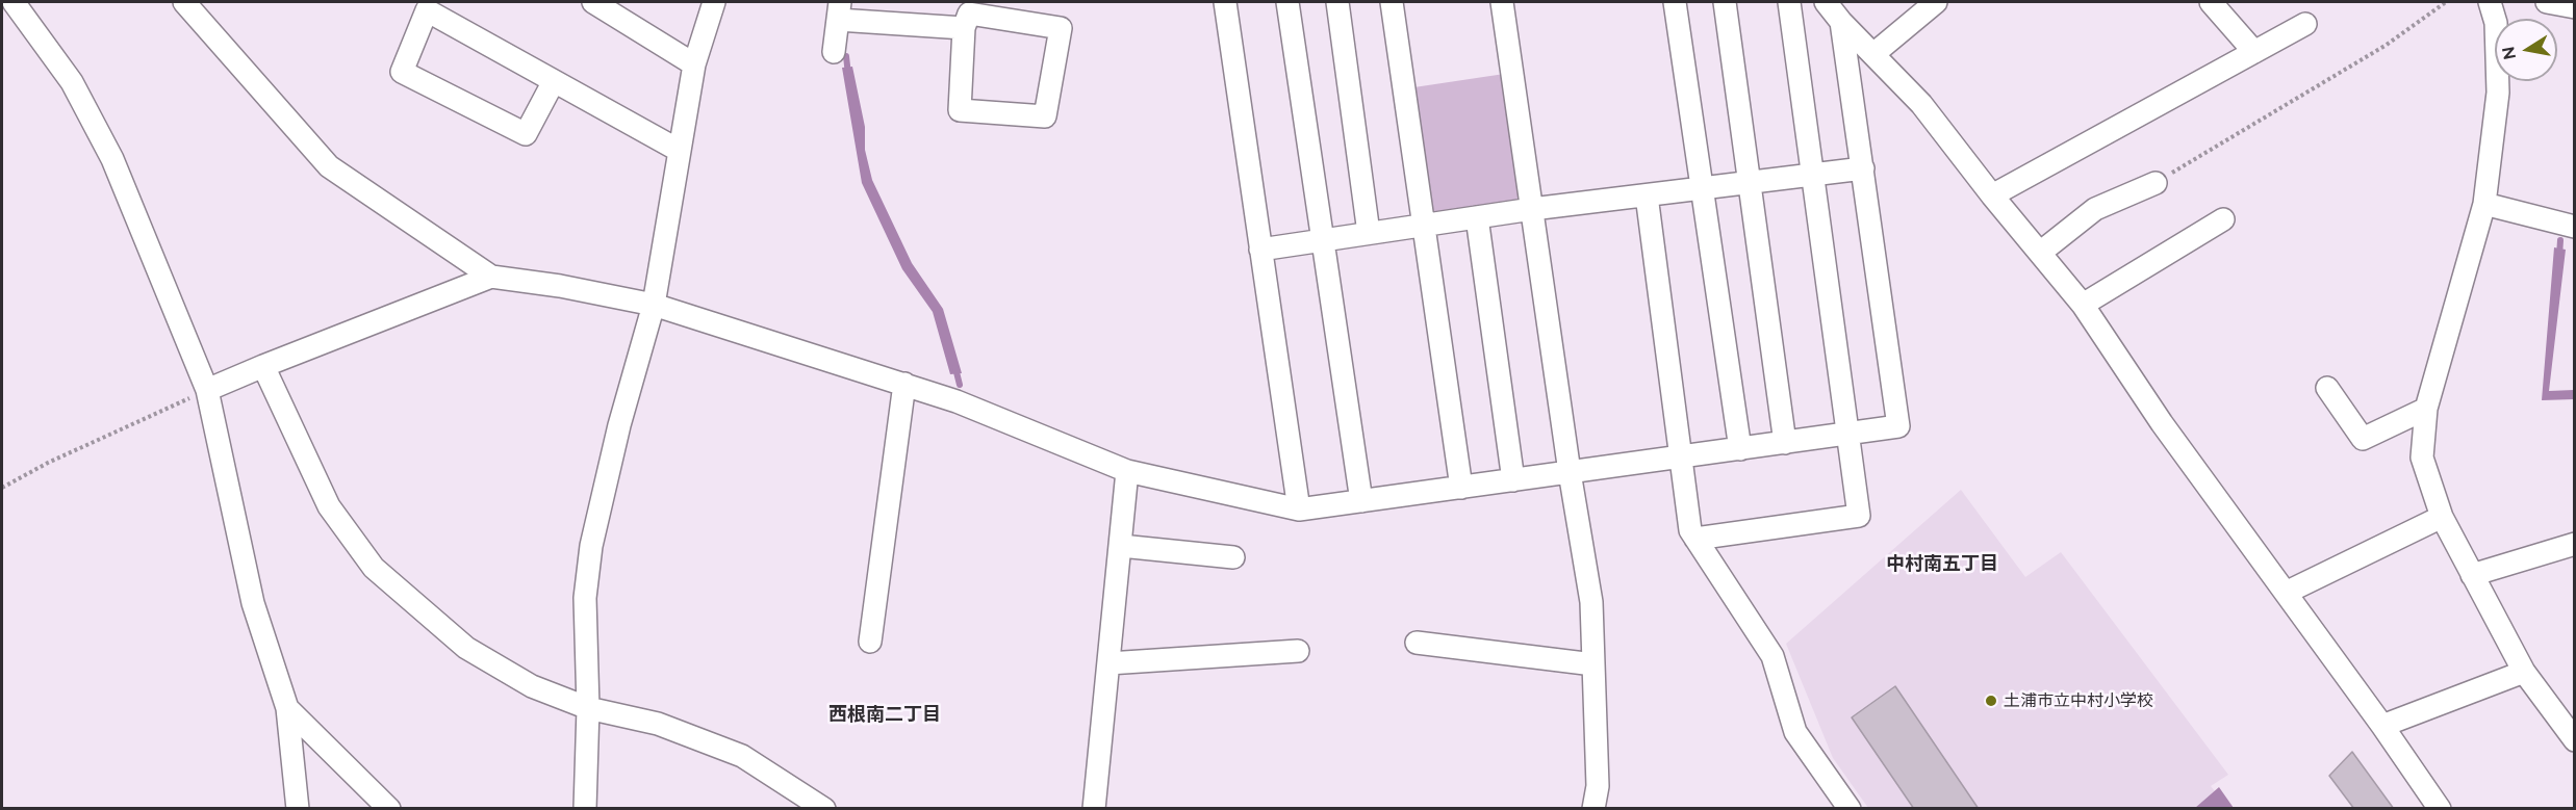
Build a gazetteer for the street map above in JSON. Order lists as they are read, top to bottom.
{
  "districts": ["中村南五丁目", "西根南二丁目"],
  "places": ["土浦市立中村小学校"],
  "north": "left"
}
